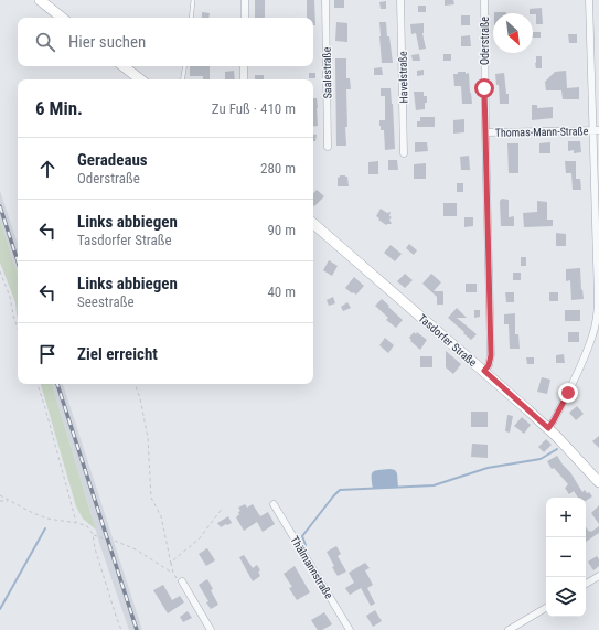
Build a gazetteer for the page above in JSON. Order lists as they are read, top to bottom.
{
  "streets": {
    "main road": ["Tasdorfer Straße"],
    "street": [
      "Oderstraße",
      "Saalestraße",
      "Havelstraße",
      "Thomas-Mann-Straße",
      "Thälmannstraße"
    ]
  },
  "crossings": [
    ["Oderstraße", "Thomas-Mann-Straße"],
    ["Oderstraße", "Tasdorfer Straße"]
  ],
  "north": "bottom right",
  "page": {
    "search": "Hier suchen",
    "heading": ["6 Min.", "Zu Fuß · 410 m"],
    "list": [
      ["Geradeaus", "Oderstraße", "280 m"],
      ["Links abbiegen", "Tasdorfer Straße", "90 m"],
      ["Links abbiegen", "Seestraße", "40 m"],
      "Ziel erreicht"
    ],
    "map_buttons": ["+", "−"]
  }
}
